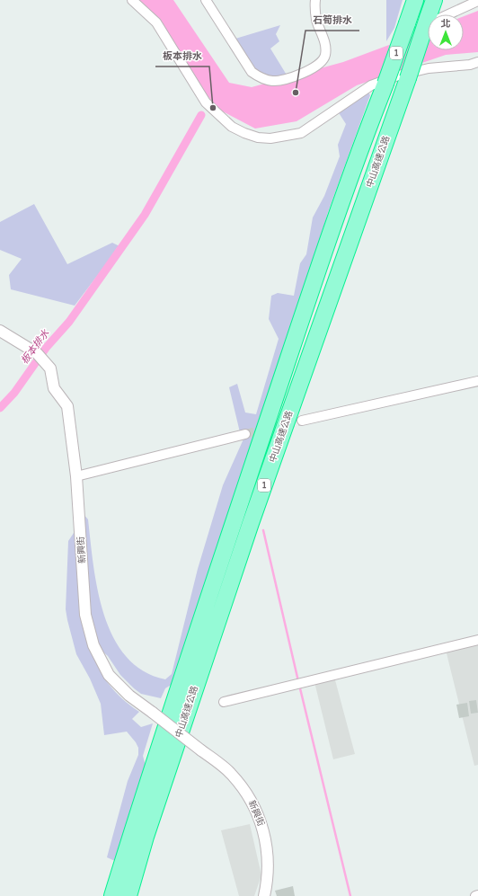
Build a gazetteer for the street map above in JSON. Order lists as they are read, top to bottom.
{
  "streets": {
    "highway": ["1", "中山高速公路"],
    "street": ["新興街"]
  },
  "water": ["板本排水"],
  "places": ["石筍排水", "板本排水"],
  "north": "top"
}
